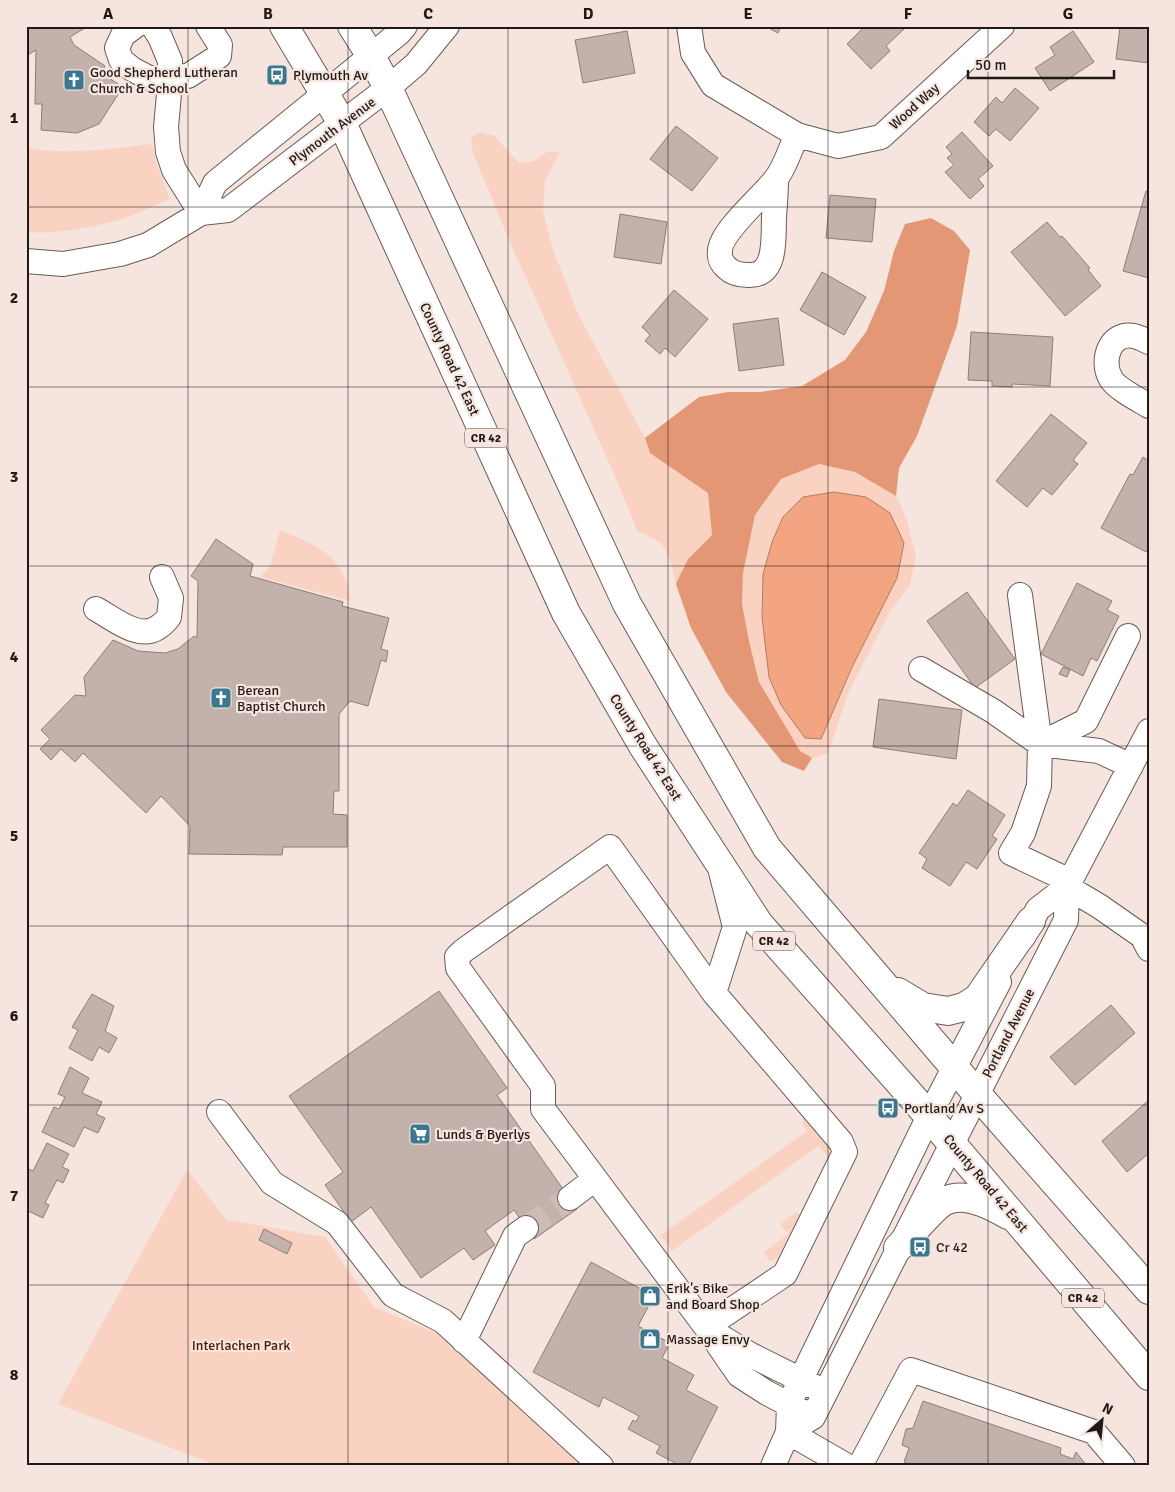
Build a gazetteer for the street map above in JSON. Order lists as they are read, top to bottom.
{
  "streets": {
    "highway": ["County Road 42 East", "CR 42"],
    "street": ["Wood Way", "Plymouth Avenue", "Portland Avenue"]
  },
  "crossings": [
    ["Plymouth Avenue", "County Road 42 East"],
    ["County Road 42 East", "Portland Avenue"]
  ],
  "parks": ["Interlachen Park"],
  "places": {
    "bus stop": ["Plymouth Av", "Portland Av S", "Cr 42"],
    "church": ["Good Shepherd Lutheran Church & School", "Berean Baptist Church"],
    "supermarket": ["Lunds & Byerlys"],
    "shop": ["Erik's Bike and Board Shop", "Massage Envy"]
  },
  "scale_bar": "50 m",
  "north": "top right",
  "grid": {
    "columns": [
      "A",
      "B",
      "C",
      "D",
      "E",
      "F",
      "G"
    ],
    "rows": [
      "1",
      "2",
      "3",
      "4",
      "5",
      "6",
      "7",
      "8"
    ]
  }
}
